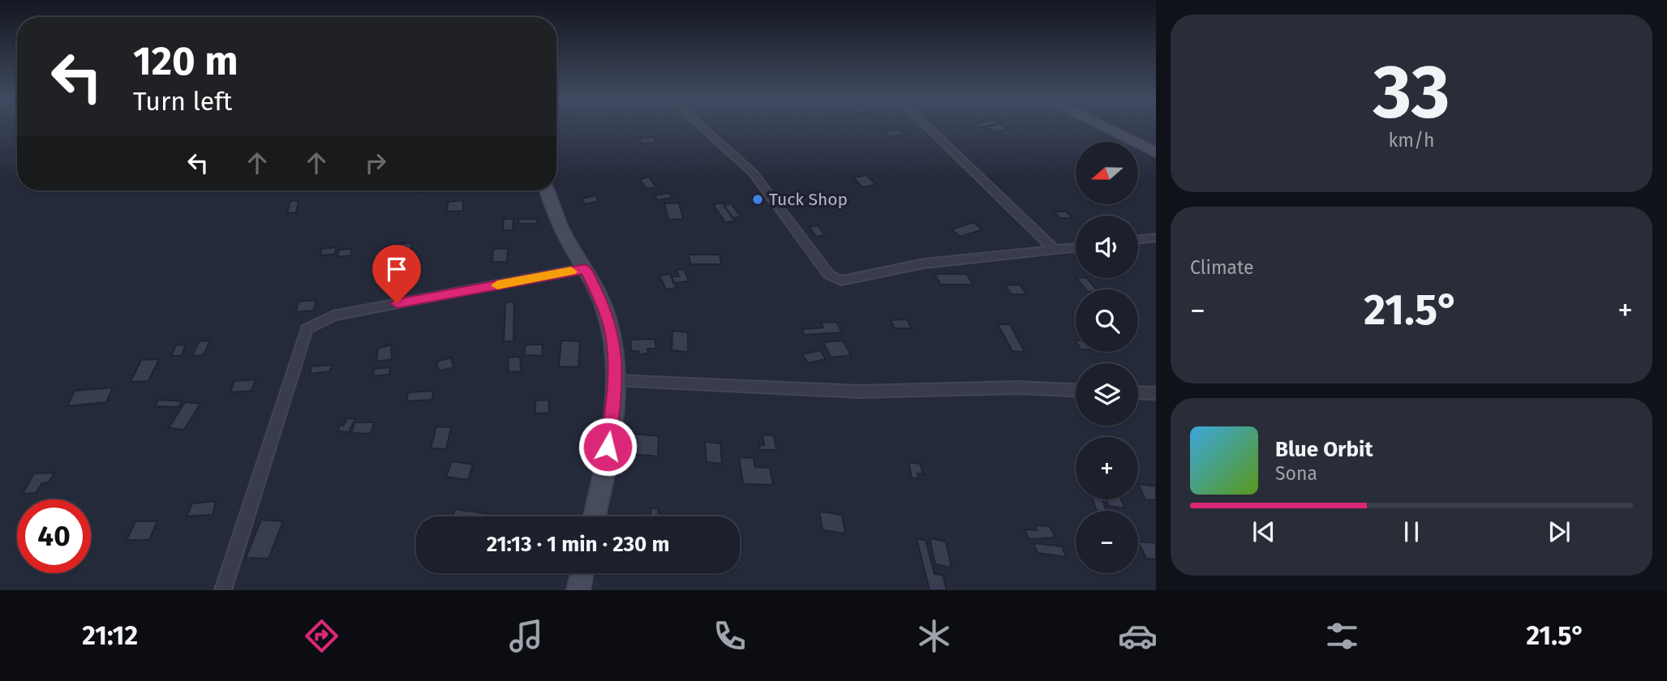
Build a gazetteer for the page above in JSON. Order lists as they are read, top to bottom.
{
  "places": ["Tuck Shop"],
  "north": "left",
  "page": {
    "tile": [
      ["33", "km/h"],
      "Climate"
    ],
    "turn": ["120 m", "Turn left"],
    "map_buttons": ["+", "−"],
    "heat": ["−", "21.5°", "+"],
    "song": ["Blue Orbit", "Sona"],
    "limit": "40",
    "trip": "21:13 · 1 min · 230 m",
    "tabs": ["21:12", "21.5°"]
  }
}
